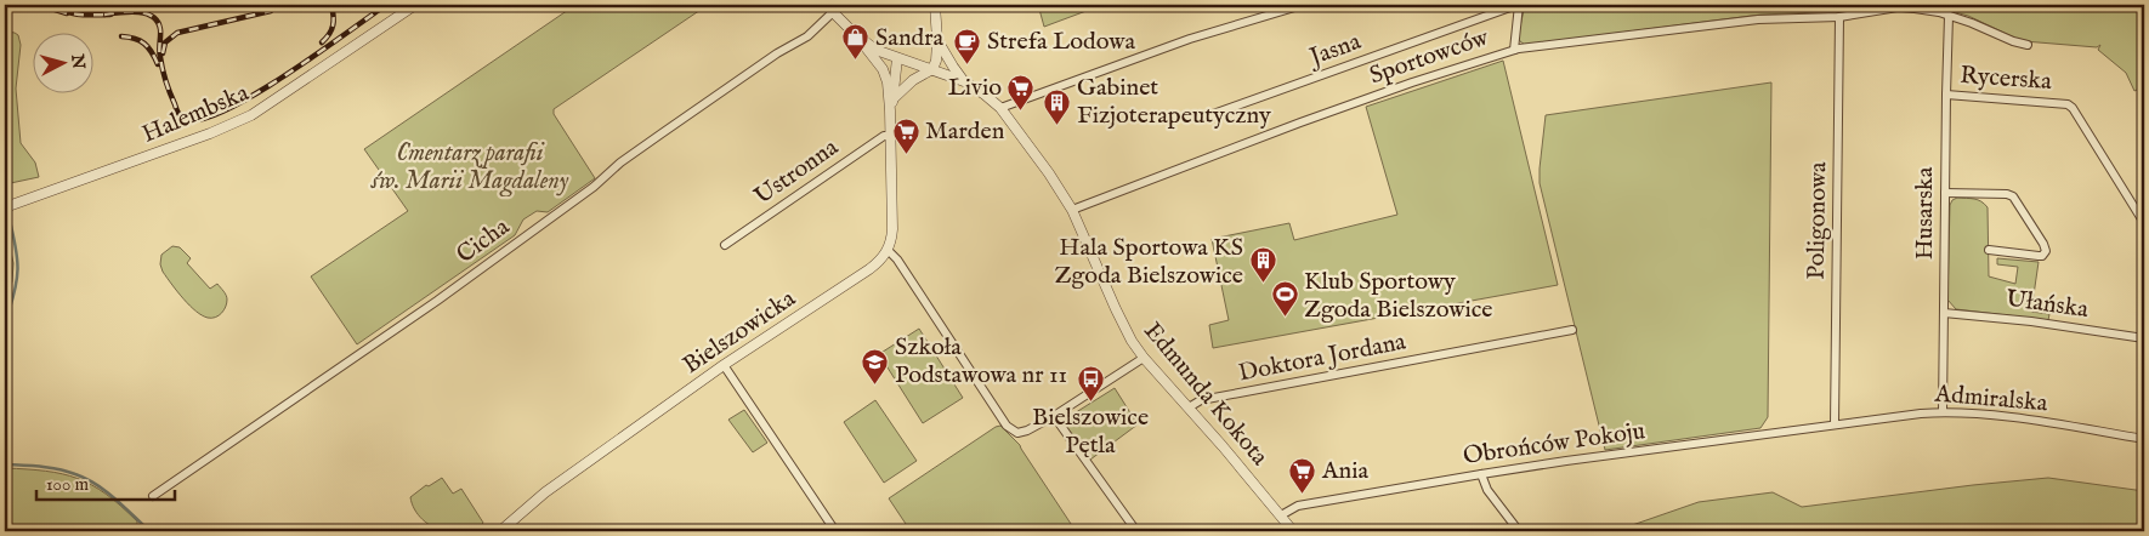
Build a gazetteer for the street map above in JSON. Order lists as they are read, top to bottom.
{
  "streets": {
    "street": [
      "Jasna",
      "Sportowców",
      "Rycerska",
      "Halembska",
      "Ustronna",
      "Husarska",
      "Poligonowa",
      "Cicha",
      "Ułańska",
      "Bielszowicka",
      "Doktora Jordana",
      "Edmunda Kokota",
      "Admiralska",
      "Obrońców Pokoju"
    ]
  },
  "crossings": [
    ["Jasna", "Sportowców"],
    ["Sportowców", "Husarska"],
    ["Sportowców", "Poligonowa"],
    ["Sportowców", "Edmunda Kokota"],
    ["Rycerska", "Husarska"],
    ["Husarska", "Ułańska"],
    ["Husarska", "Admiralska"],
    ["Poligonowa", "Admiralska"],
    ["Poligonowa", "Obrońców Pokoju"],
    ["Cicha", "Edmunda Kokota"],
    ["Doktora Jordana", "Edmunda Kokota"],
    ["Edmunda Kokota", "Obrońców Pokoju"],
    ["Admiralska", "Obrońców Pokoju"]
  ],
  "parks": ["Cmentarz parafii św. Marii Magdaleny"],
  "places": {
    "shop": ["Sandra"],
    "cafe": ["Strefa Lodowa"],
    "supermarket": ["Livio", "Marden", "Ania"],
    "building": ["Gabinet Fizjoterapeutyczny", "Hala Sportowa KS Zgoda Bielszowice"],
    "sports": ["Klub Sportowy Zgoda Bielszowice"],
    "school or university": ["Szkoła Podstawowa nr 11"],
    "bus stop": ["Bielszowice Pętla"]
  },
  "scale_bar": "100 m",
  "north": "right"
}
